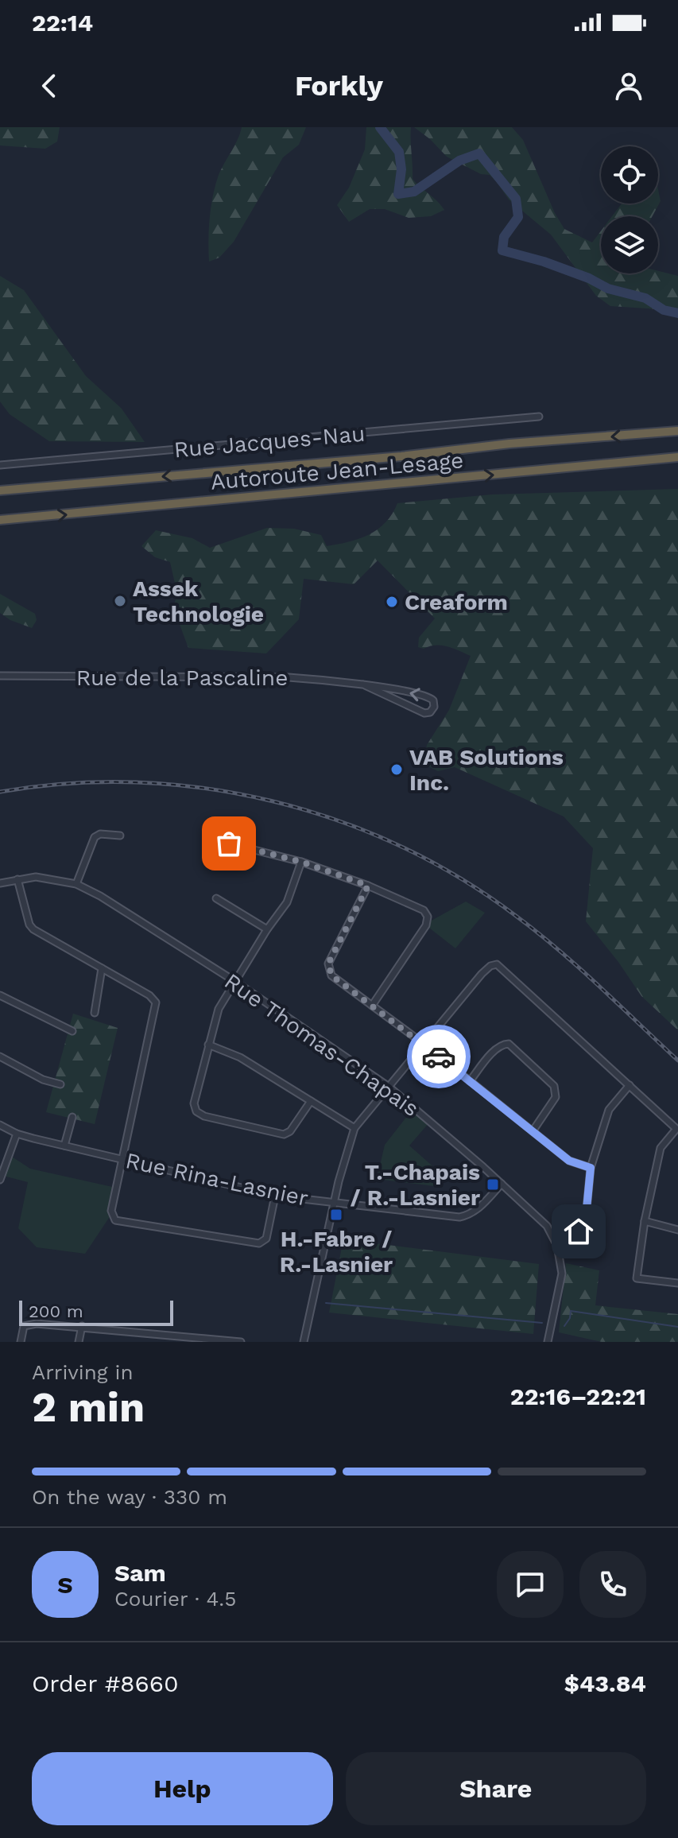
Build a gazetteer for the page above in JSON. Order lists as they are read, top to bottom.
{
  "streets": {
    "highway": ["Autoroute Jean-Lesage"],
    "street": [
      "Rue Jacques-Nau",
      "Rue de la Pascaline",
      "Rue Thomas-Chapais",
      "Rue Rina-Lasnier"
    ]
  },
  "crossings": [
    ["Rue Thomas-Chapais", "Rue Rina-Lasnier"]
  ],
  "places": {
    "other": ["Assek Technologie", "Creaform", "VAB Solutions Inc."],
    "transit": ["T.-Chapais / R.-Lasnier", "H.-Fabre / R.-Lasnier"]
  },
  "scale_bar": "200 m",
  "page": {
    "status": "22:14",
    "header": "Forkly",
    "scale": "200 m",
    "heading": ["2 min", "Arriving in", "22:16–22:21"],
    "panel": [
      "Sam",
      "Courier · 4.5",
      "Order #8660",
      "$43.84"
    ],
    "bar": "On the way · 330 m",
    "round": "S",
    "buttons": ["Help", "Share"]
  }
}
